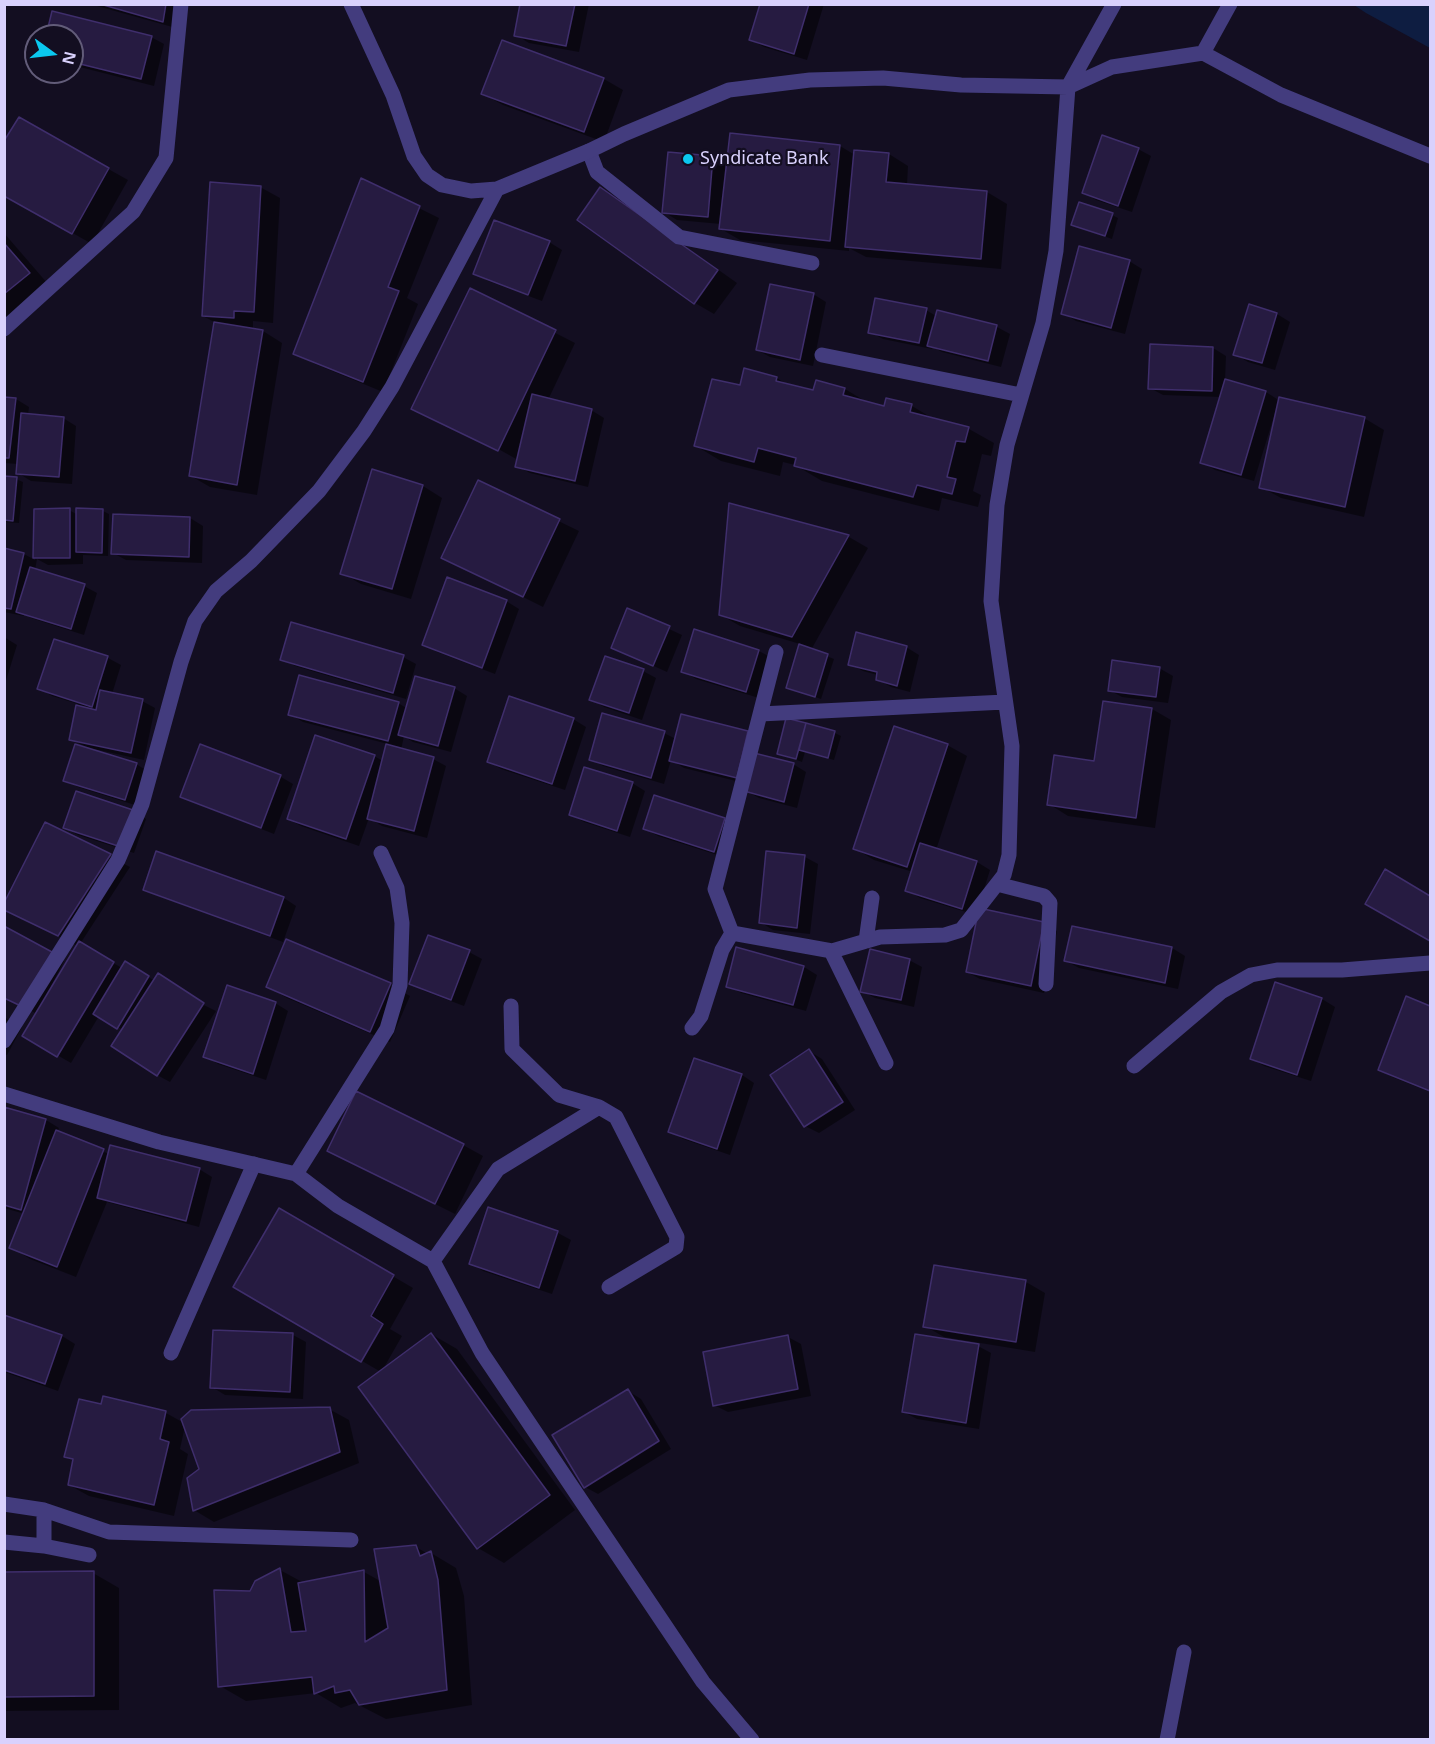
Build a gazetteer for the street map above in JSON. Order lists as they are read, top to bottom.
{
  "places": ["Syndicate Bank"],
  "north": "right"
}
